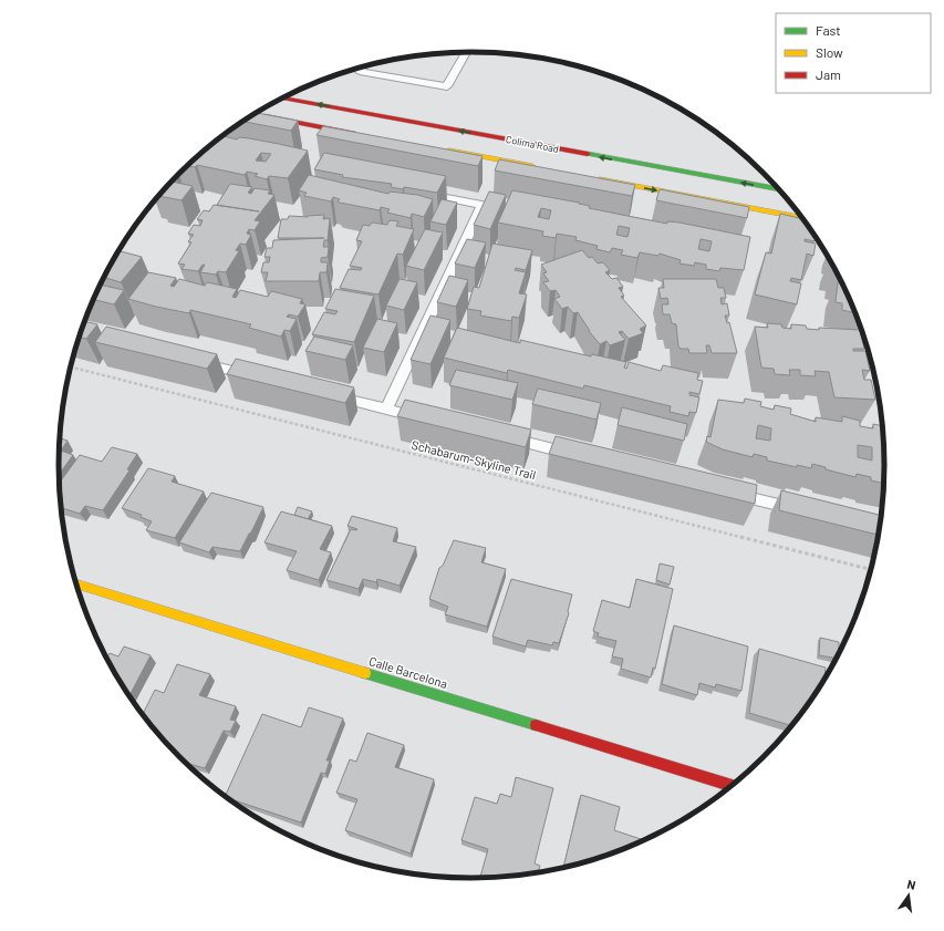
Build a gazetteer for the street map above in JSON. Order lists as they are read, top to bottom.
{
  "streets": {
    "main road": ["Colima Road", "Calle Barcelona"],
    "path": ["Schabarum-Skyline Trail"]
  },
  "legend": ["Fast", "Slow", "Jam"],
  "north": "top"
}
